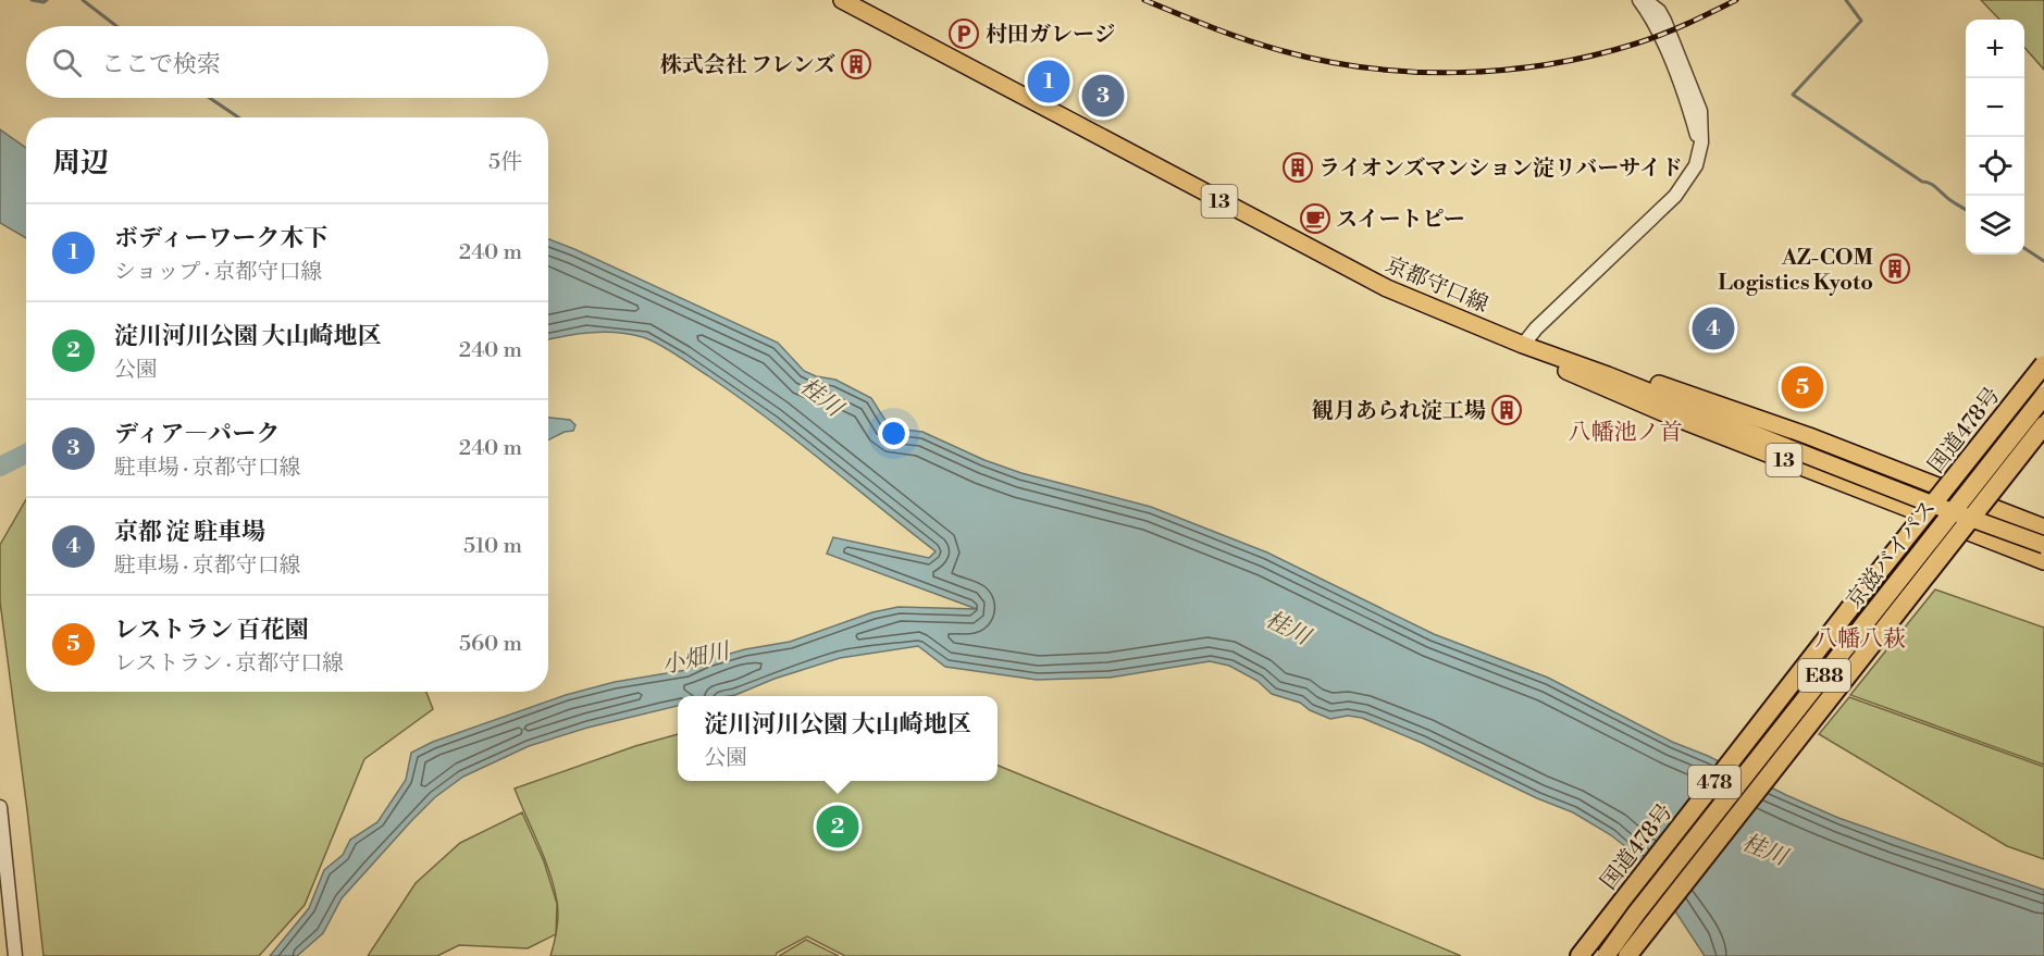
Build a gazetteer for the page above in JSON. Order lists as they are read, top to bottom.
{
  "streets": {
    "highway": [
      "国道478号",
      "京滋バイパス",
      "E88",
      "478"
    ],
    "main road": ["13", "京都守口線"]
  },
  "crossings": [
    ["13", "京都守口線"],
    ["京都守口線", "国道478号"]
  ],
  "districts": ["八幡池ノ首", "八幡八萩"],
  "water": ["桂川", "小畑川"],
  "places": {
    "parking": ["村田ガレージ"],
    "building": [
      "株式会社 フレンズ",
      "ライオンズマンション淀リバーサイド",
      "AZ-COM Logistics Kyoto",
      "観月あられ淀工場"
    ],
    "cafe": ["スイートピー"]
  },
  "page": {
    "map_buttons": ["+", "−"],
    "search": "ここで検索",
    "pins": [
      "1",
      "3",
      "4",
      "5",
      "2"
    ],
    "heading": ["周辺", "5件"],
    "list": [
      {
        "mark": "1",
        "name": "ボディーワーク木下",
        "note": "ショップ · 京都守口線",
        "value": "240 m"
      },
      {
        "mark": "2",
        "name": "淀川河川公園 大山崎地区",
        "note": "公園",
        "value": "240 m"
      },
      {
        "mark": "3",
        "name": "ディア―パーク",
        "note": "駐車場 · 京都守口線",
        "value": "240 m"
      },
      {
        "mark": "4",
        "name": "京都 淀 駐車場",
        "note": "駐車場 · 京都守口線",
        "value": "510 m"
      },
      {
        "mark": "5",
        "name": "レストラン 百花園",
        "note": "レストラン · 京都守口線",
        "value": "560 m"
      }
    ],
    "popup": ["淀川河川公園 大山崎地区", "公園"]
  }
}
